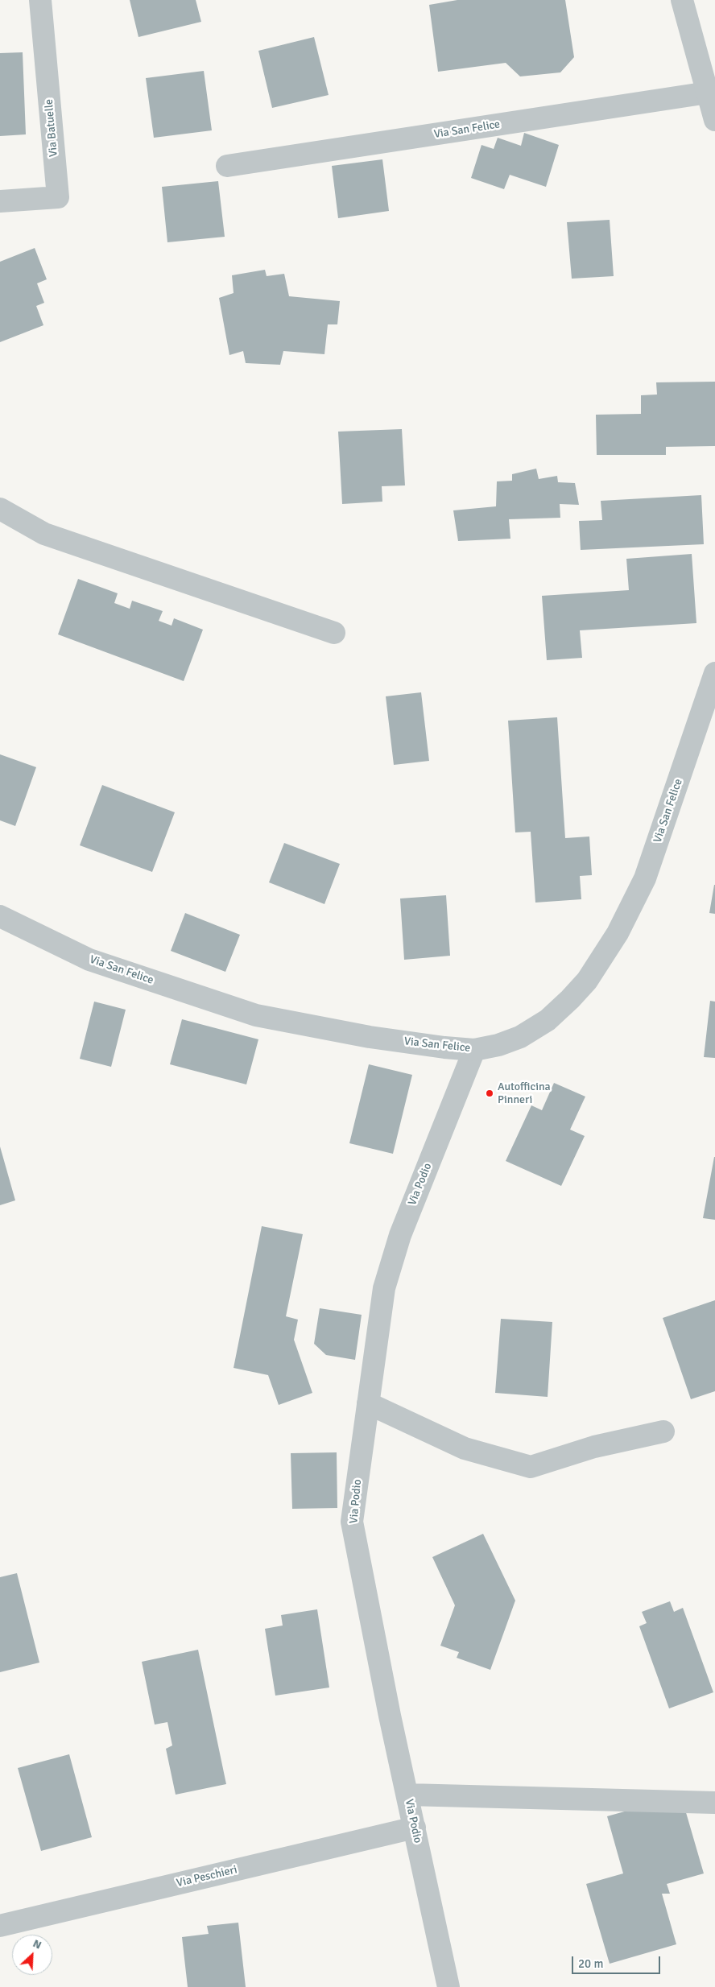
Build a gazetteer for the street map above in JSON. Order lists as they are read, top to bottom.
{
  "streets": {
    "street": [
      "Via Batuelle",
      "Via San Felice",
      "Via Podio",
      "Via Peschieri"
    ]
  },
  "crossings": [
    ["Via San Felice", "Via Podio"],
    ["Via Podio", "Via Peschieri"]
  ],
  "places": ["Autofficina Pinneri"],
  "scale_bar": "20 m",
  "north": "top right"
}
